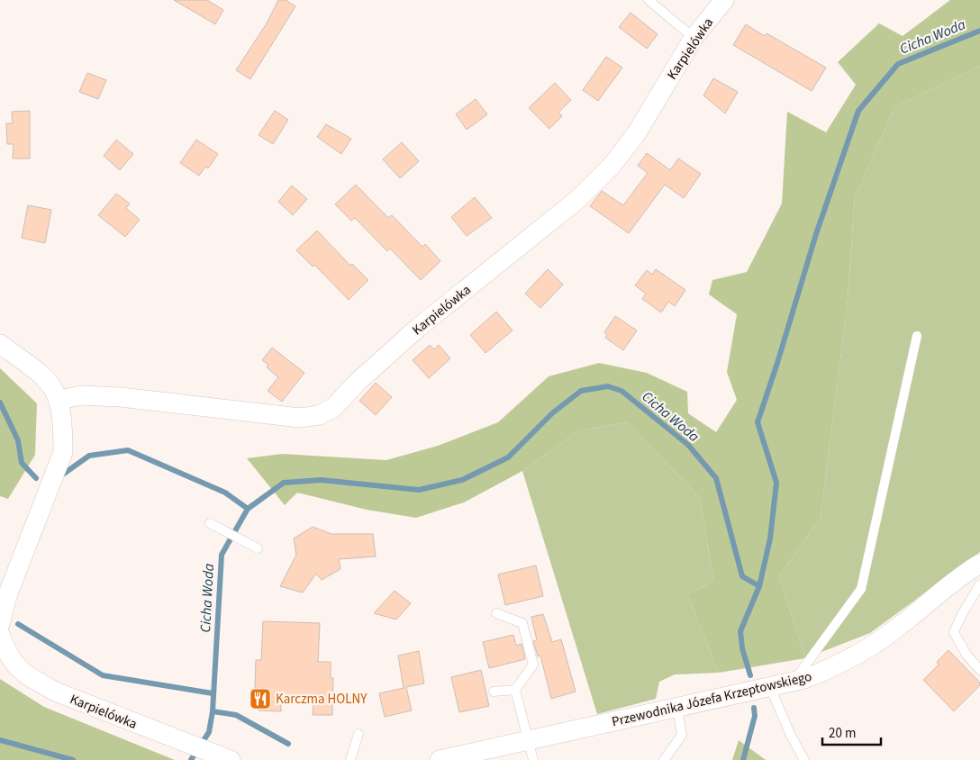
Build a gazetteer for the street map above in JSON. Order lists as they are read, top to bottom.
{
  "streets": {
    "street": ["Karpielówka", "Przewodnika Józefa Krzeptowskiego"]
  },
  "water": ["Cicha Woda"],
  "places": {
    "restaurant": ["Karczma HOLNY"]
  },
  "scale_bar": "20 m"
}
